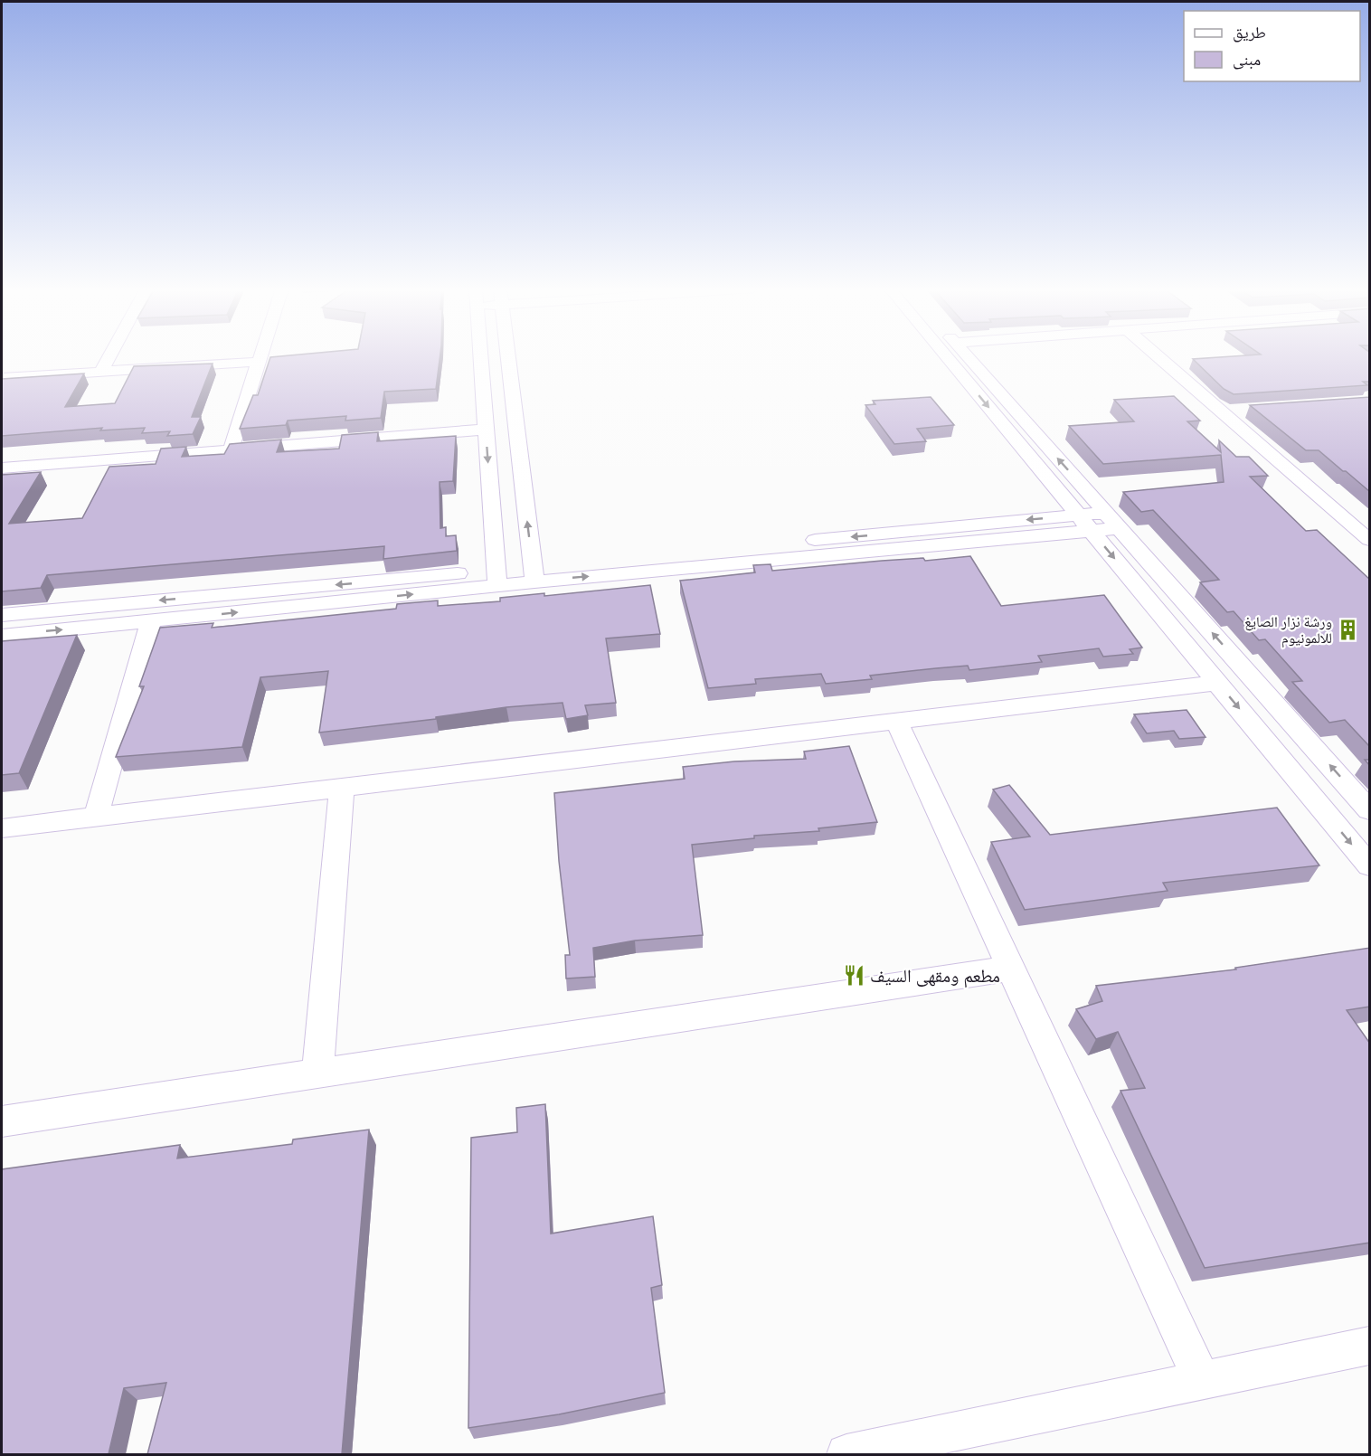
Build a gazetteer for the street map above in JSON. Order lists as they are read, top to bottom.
{
  "places": {
    "building": ["ورشة نزار الصايغ للالمونيوم"],
    "restaurant": ["مطعم ومقهى السيف"]
  },
  "legend": ["طريق", "مبنى"]
}
